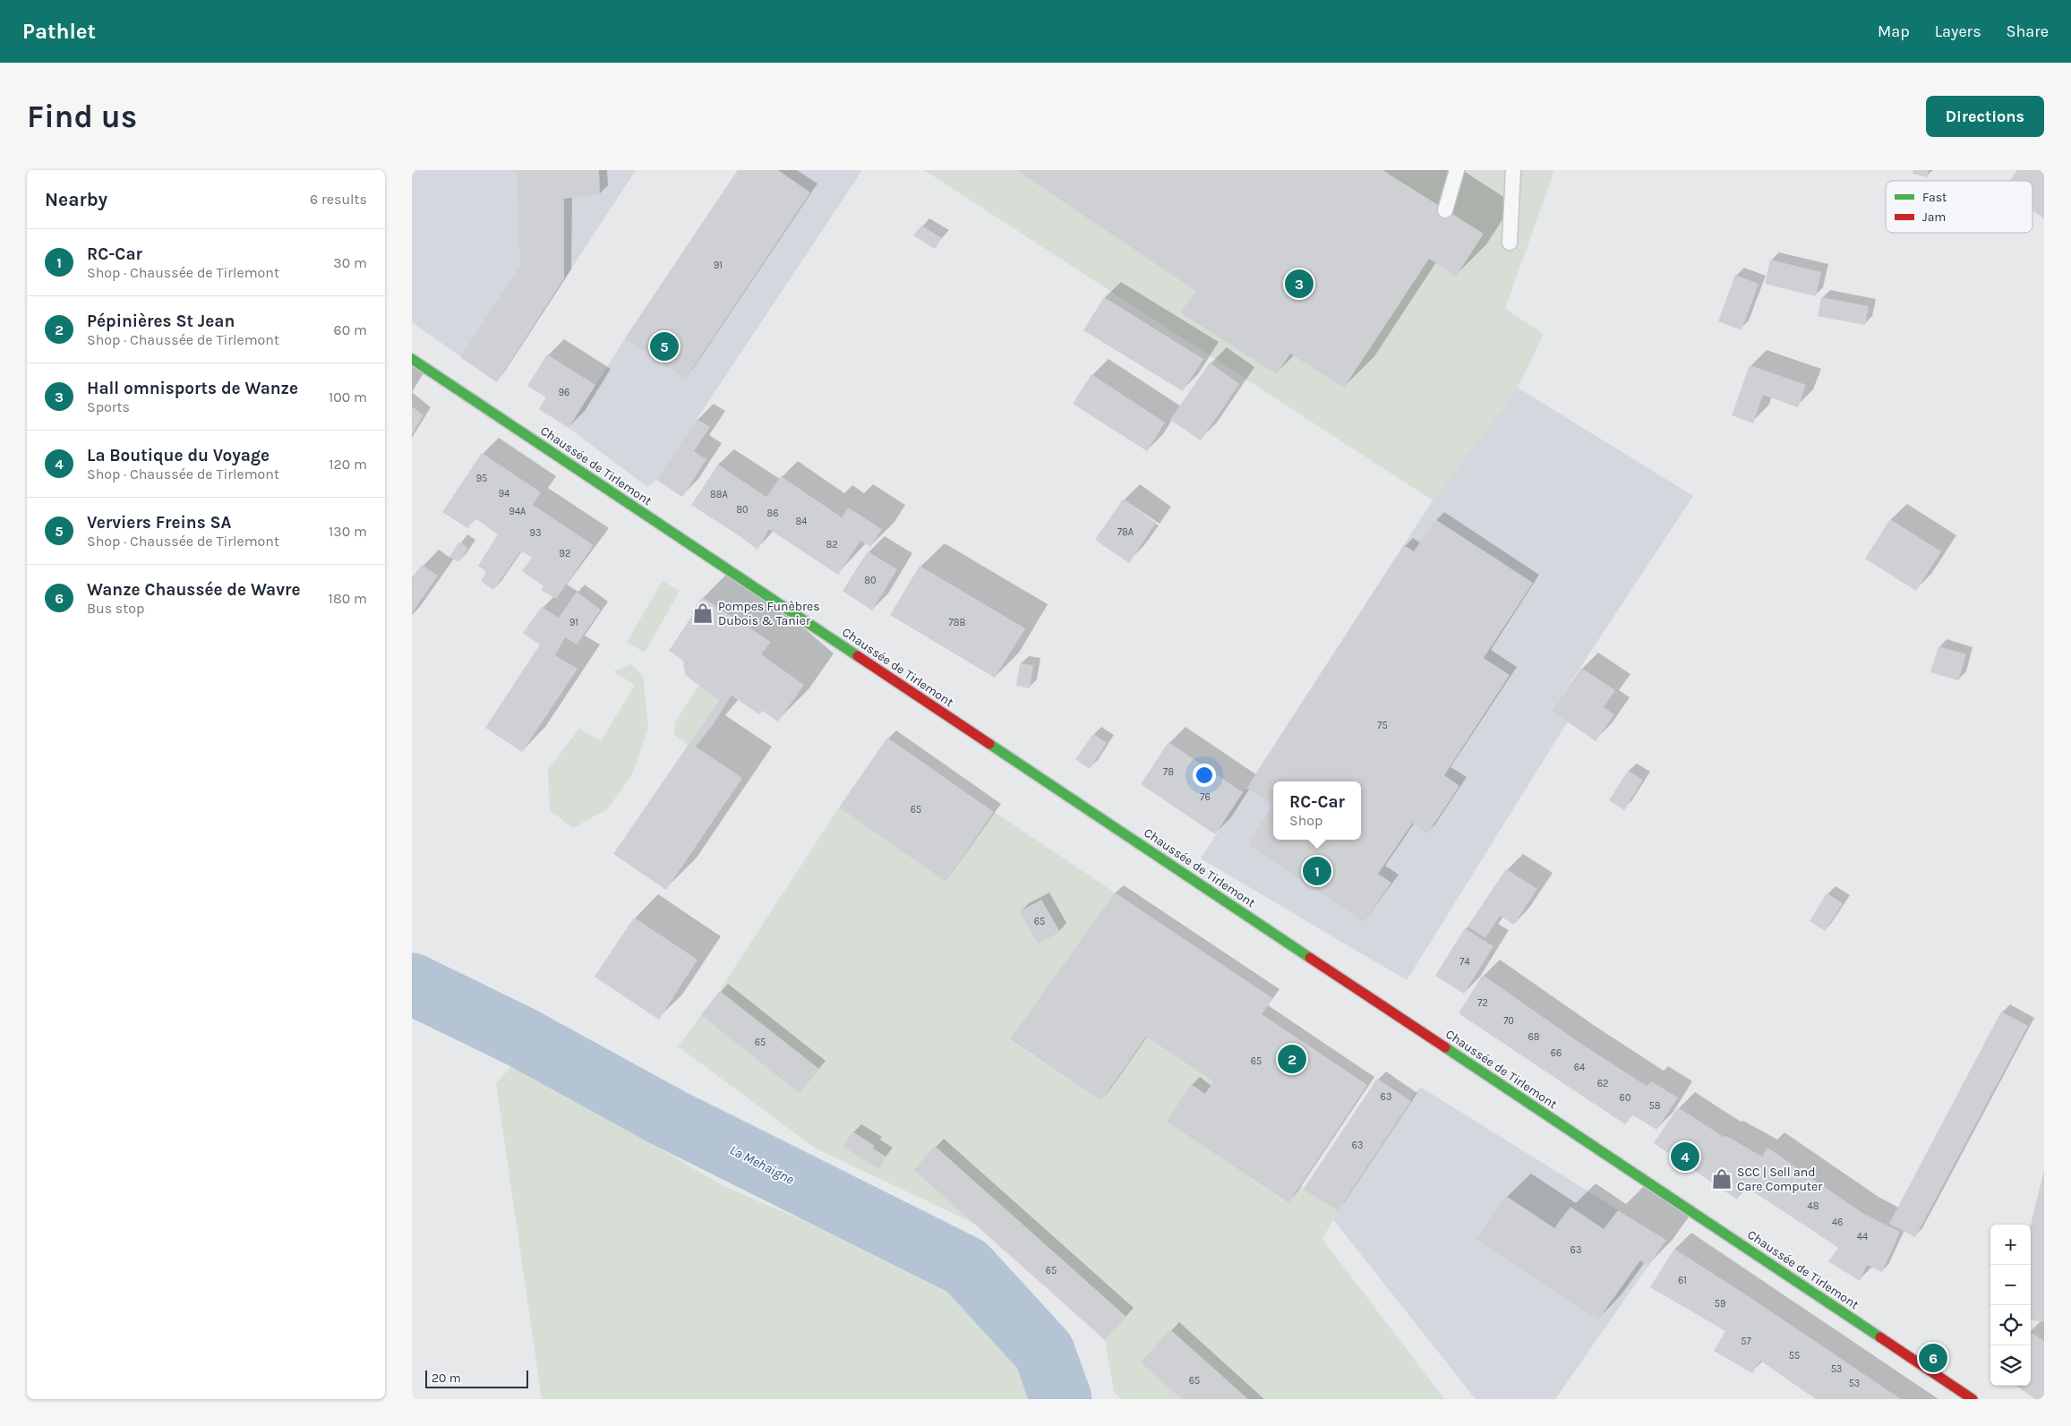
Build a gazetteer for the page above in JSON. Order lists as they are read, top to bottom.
{
  "streets": {
    "main road": ["Chaussée de Tirlemont"]
  },
  "water": ["La Mehaigne"],
  "places": {
    "shop": ["Pompes Funèbres Dubois & Tanier", "SCC | Sell and Care Computer"]
  },
  "house_numbers": [
    "91",
    "96",
    "95",
    "94",
    "88A",
    "80",
    "94A",
    "86",
    "84",
    "78A",
    "93",
    "82",
    "92",
    "80",
    "91",
    "78B",
    "75",
    "78",
    "76",
    "65",
    "65",
    "74",
    "72",
    "70",
    "68",
    "65",
    "66",
    "65",
    "64",
    "62",
    "63",
    "60",
    "58",
    "63",
    "48",
    "46",
    "44",
    "63",
    "65",
    "61",
    "59",
    "57",
    "55",
    "53",
    "65",
    "53"
  ],
  "legend": ["Fast", "Jam"],
  "scale_bar": "20 m",
  "page": {
    "header": "Pathlet",
    "nav": ["Map", "Layers", "Share"],
    "buttons": "Directions",
    "title": "Find us",
    "heading": ["Nearby", "6 results"],
    "list": [
      {
        "mark": "1",
        "name": "RC-Car",
        "note": "Shop · Chaussée de Tirlemont",
        "value": "30 m"
      },
      {
        "mark": "2",
        "name": "Pépinières St Jean",
        "note": "Shop · Chaussée de Tirlemont",
        "value": "60 m"
      },
      {
        "mark": "3",
        "name": "Hall omnisports de Wanze",
        "note": "Sports",
        "value": "100 m"
      },
      {
        "mark": "4",
        "name": "La Boutique du Voyage",
        "note": "Shop · Chaussée de Tirlemont",
        "value": "120 m"
      },
      {
        "mark": "5",
        "name": "Verviers Freins SA",
        "note": "Shop · Chaussée de Tirlemont",
        "value": "130 m"
      },
      {
        "mark": "6",
        "name": "Wanze Chaussée de Wavre",
        "note": "Bus stop",
        "value": "180 m"
      }
    ],
    "pins": [
      "3",
      "5",
      "1",
      "2",
      "4",
      "6"
    ],
    "popup": ["RC-Car", "Shop"],
    "map_buttons": ["+", "−"],
    "scale": "20 m"
  }
}
